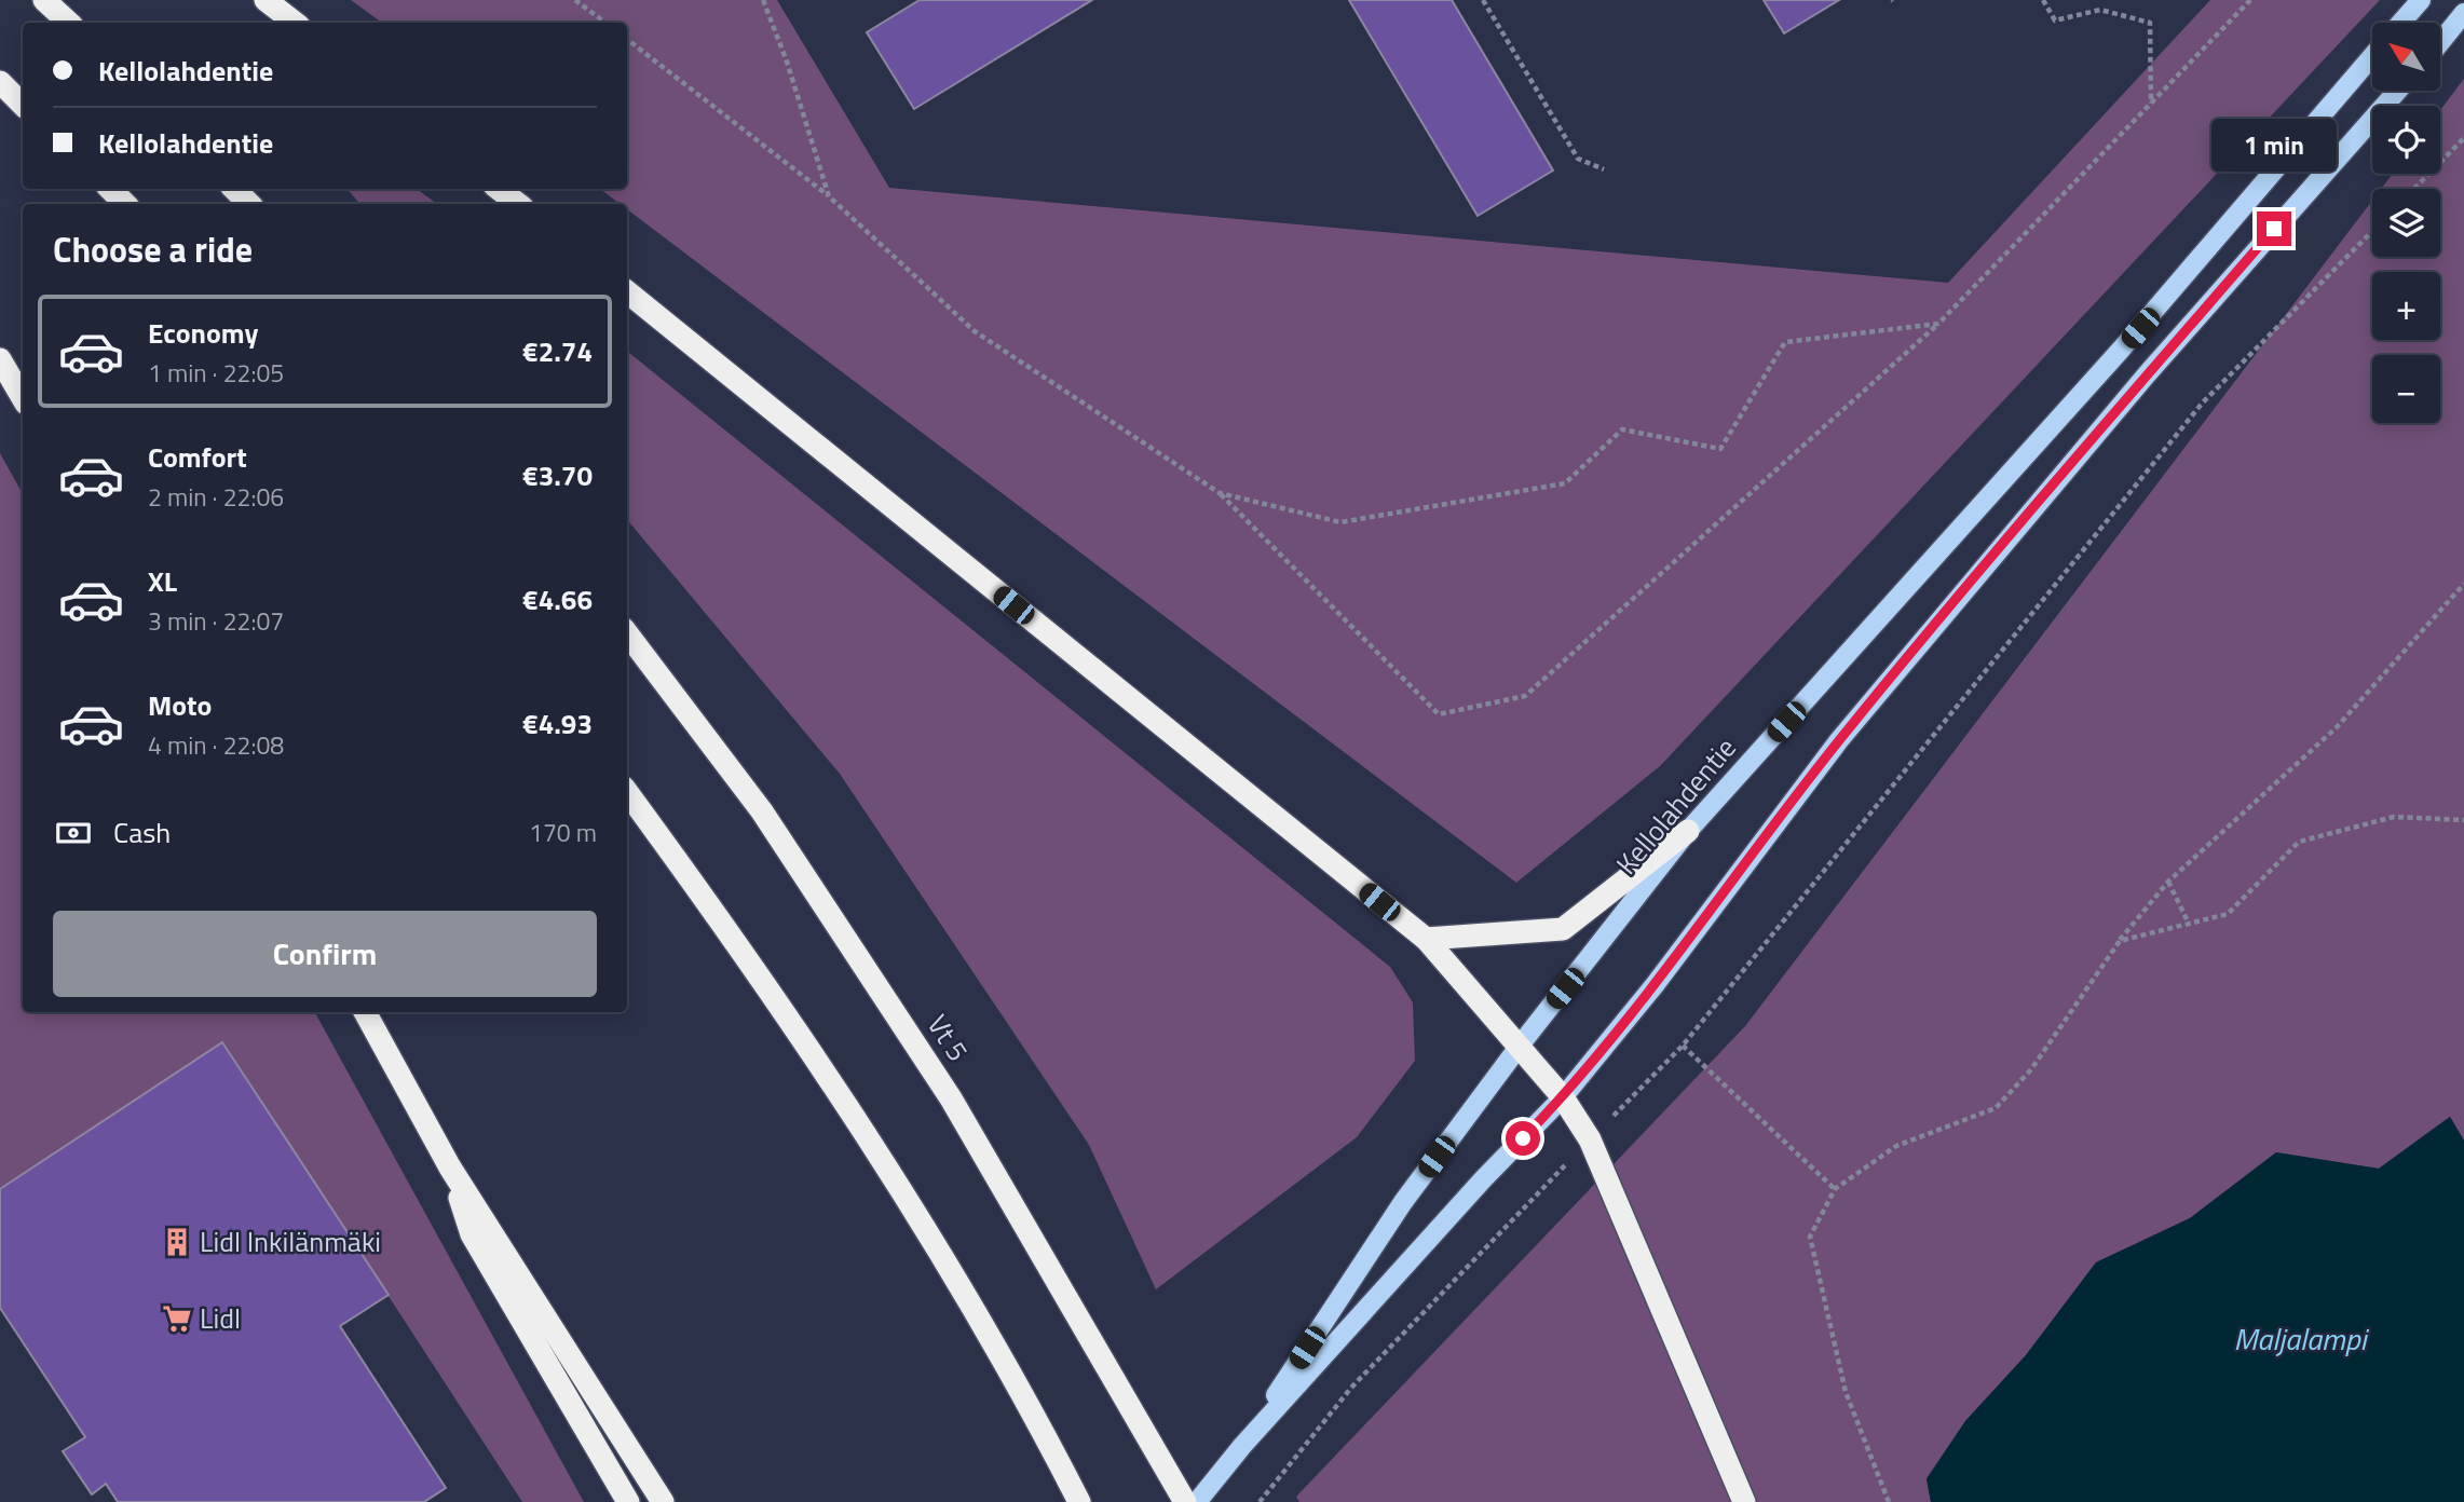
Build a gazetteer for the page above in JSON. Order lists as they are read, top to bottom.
{
  "streets": {
    "highway": ["Vt 5"],
    "main road": ["Kellolahdentie"]
  },
  "water": ["Maljalampi"],
  "places": {
    "building": ["Lidl Inkilänmäki"],
    "supermarket": ["Lidl"]
  },
  "north": "top left",
  "page": {
    "map_buttons": ["+", "−"],
    "banner": ["Kellolahdentie", "Kellolahdentie"],
    "bubble": "1 min",
    "heading": "Choose a ride",
    "list": [
      {
        "name": "Economy",
        "note": "1 min · 22:05",
        "value": "€2.74"
      },
      {
        "name": "Comfort",
        "note": "2 min · 22:06",
        "value": "€3.70"
      },
      {
        "name": "XL",
        "note": "3 min · 22:07",
        "value": "€4.66"
      },
      {
        "name": "Moto",
        "note": "4 min · 22:08",
        "value": "€4.93"
      }
    ],
    "pay": ["Cash", "170 m"],
    "buttons": "Confirm"
  }
}
